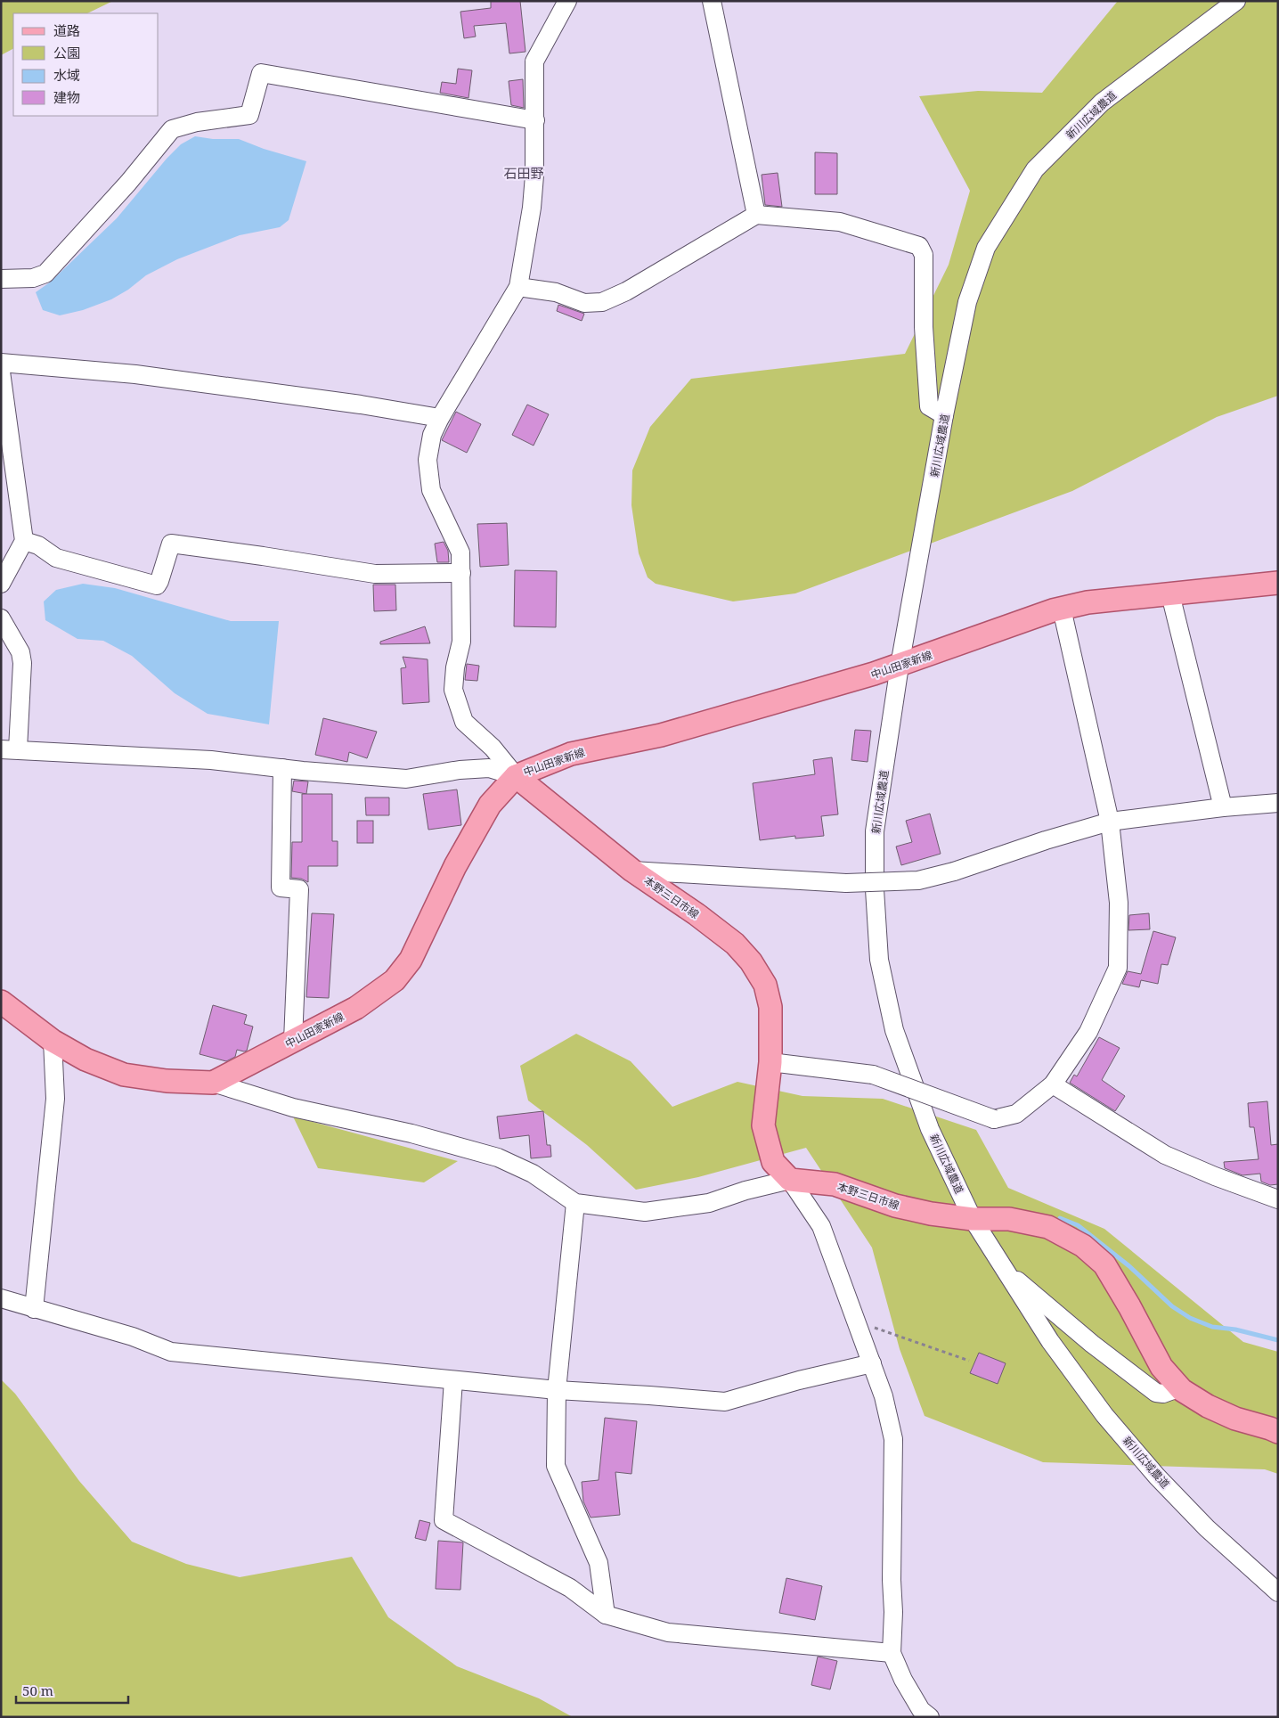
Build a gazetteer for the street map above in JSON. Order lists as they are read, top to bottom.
{
  "streets": {
    "main road": ["中山田家新線", "本野三日市線"],
    "street": ["新川広域農道"]
  },
  "crossings": [
    ["新川広域農道", "中山田家新線"],
    ["新川広域農道", "本野三日市線"],
    ["中山田家新線", "本野三日市線"]
  ],
  "districts": ["石田野"],
  "legend": [
    "道路",
    "公園",
    "水域",
    "建物"
  ],
  "scale_bar": "50 m"
}
